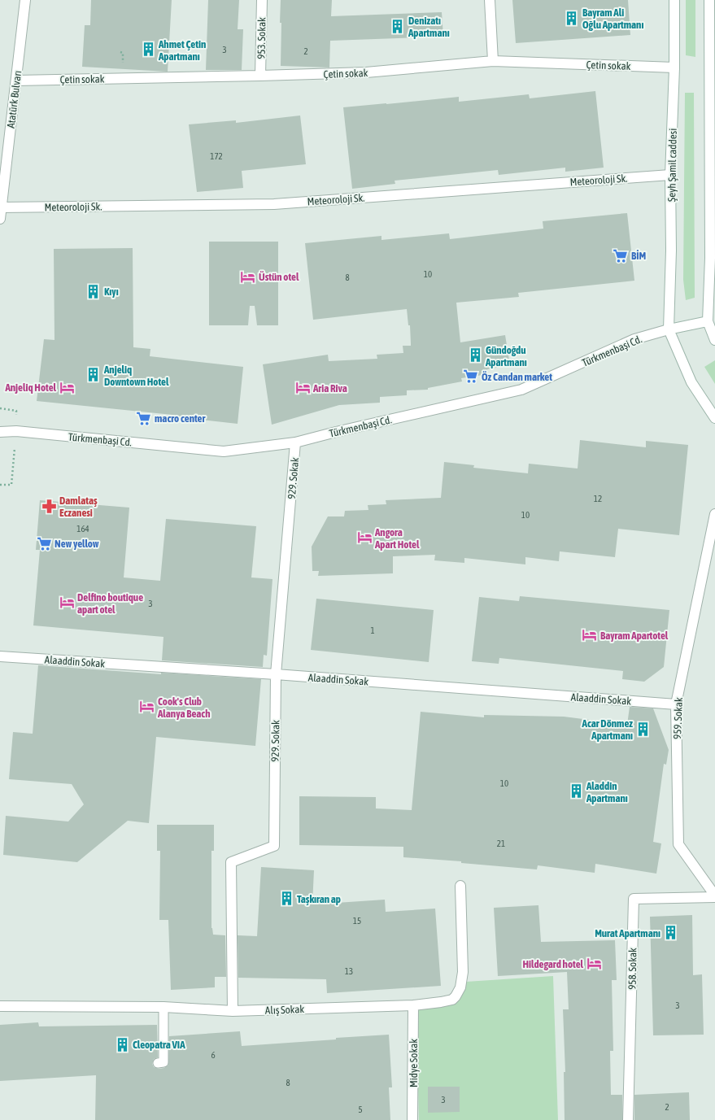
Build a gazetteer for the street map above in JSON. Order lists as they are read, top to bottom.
{
  "streets": {
    "street": [
      "953. Sokak",
      "Çetin sokak",
      "Atatürk Bulvarı",
      "Şeyh Şamil caddesi",
      "Meteoroloji Sk.",
      "Türkmenbaşi Cd.",
      "929. Sokak",
      "Alaaddin Sokak",
      "959. Sokak",
      "958. Sokak",
      "Alış Sokak",
      "Midye Sokak"
    ]
  },
  "crossings": [
    ["953. Sokak", "Çetin sokak"],
    ["Çetin sokak", "Atatürk Bulvarı"],
    ["Çetin sokak", "Şeyh Şamil caddesi"],
    ["Atatürk Bulvarı", "Meteoroloji Sk."],
    ["Şeyh Şamil caddesi", "Meteoroloji Sk."],
    ["Şeyh Şamil caddesi", "Türkmenbaşi Cd."],
    ["Türkmenbaşi Cd.", "929. Sokak"],
    ["929. Sokak", "Alaaddin Sokak"],
    ["929. Sokak", "Alış Sokak"],
    ["Alaaddin Sokak", "959. Sokak"],
    ["959. Sokak", "958. Sokak"],
    ["Alış Sokak", "Midye Sokak"]
  ],
  "places": {
    "building": [
      "Bayram Ali Oğlu Apartmanı",
      "Denizatı Apartmanı",
      "Ahmet Çetin Apartmanı",
      "Kıyı",
      "Gündoğdu Apartmanı",
      "Anjeliq Downtown Hotel",
      "Acar Dönmez Apartmanı",
      "Aladdin Apartmanı",
      "Taşkıran ap",
      "Murat Apartmanı",
      "Cleopatra VIA"
    ],
    "supermarket": [
      "BİM",
      "Öz Candan market",
      "macro center",
      "New yellow"
    ],
    "hotel": [
      "Üstün otel",
      "Anjeliq Hotel",
      "Aria Riva",
      "Angora Apart Hotel",
      "Delfino boutique apart otel",
      "Bayram Apartotel",
      "Cook's Club Alanya Beach",
      "Hildegard hotel"
    ],
    "pharmacy": ["Damlataş Eczanesi"]
  },
  "house_numbers": [
    "3",
    "2",
    "172",
    "10",
    "8",
    "12",
    "10",
    "164",
    "3",
    "1",
    "10",
    "21",
    "15",
    "13",
    "3",
    "6",
    "8",
    "3",
    "2",
    "5"
  ]
}
